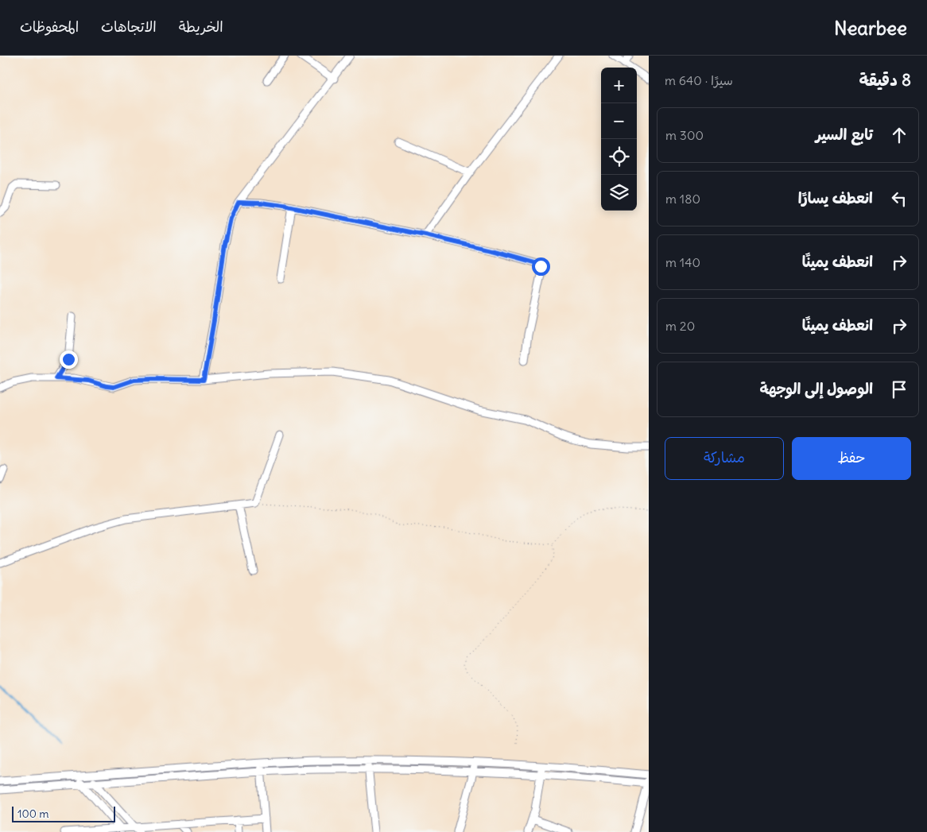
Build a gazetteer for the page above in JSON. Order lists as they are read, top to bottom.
{
  "scale_bar": "100 m",
  "page": {
    "header": "Nearbee",
    "nav": ["الخريطة", "الاتجاهات", "المحفوظات"],
    "heading": ["8 دقيقة", "سيرًا · 640 m"],
    "map_buttons": ["+", "−"],
    "list": [
      ["تابع السير", "300 m"],
      ["انعطف يسارًا", "180 m"],
      ["انعطف يمينًا", "140 m"],
      ["انعطف يمينًا", "20 m"],
      "الوصول إلى الوجهة"
    ],
    "buttons": ["حفظ", "مشاركة"],
    "scale": "100 m"
  }
}
